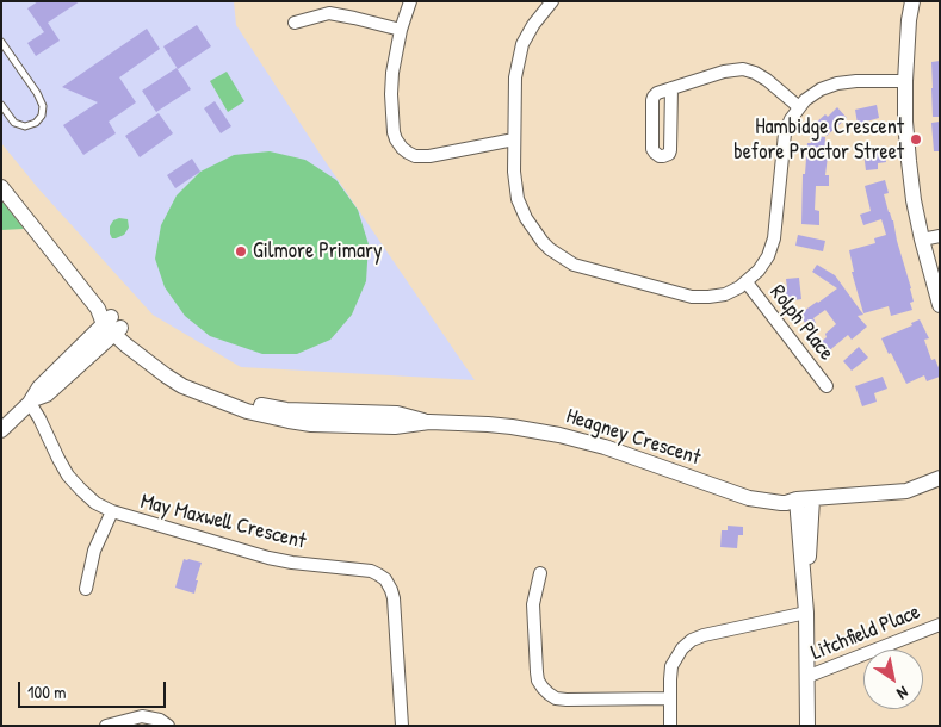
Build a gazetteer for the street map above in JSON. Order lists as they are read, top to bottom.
{
  "streets": {
    "street": [
      "Rolph Place",
      "Heagney Crescent",
      "May Maxwell Crescent",
      "Litchfield Place"
    ]
  },
  "places": ["Hambidge Crescent before Proctor Street", "Gilmore Primary"],
  "scale_bar": "100 m",
  "north": "bottom right"
}
